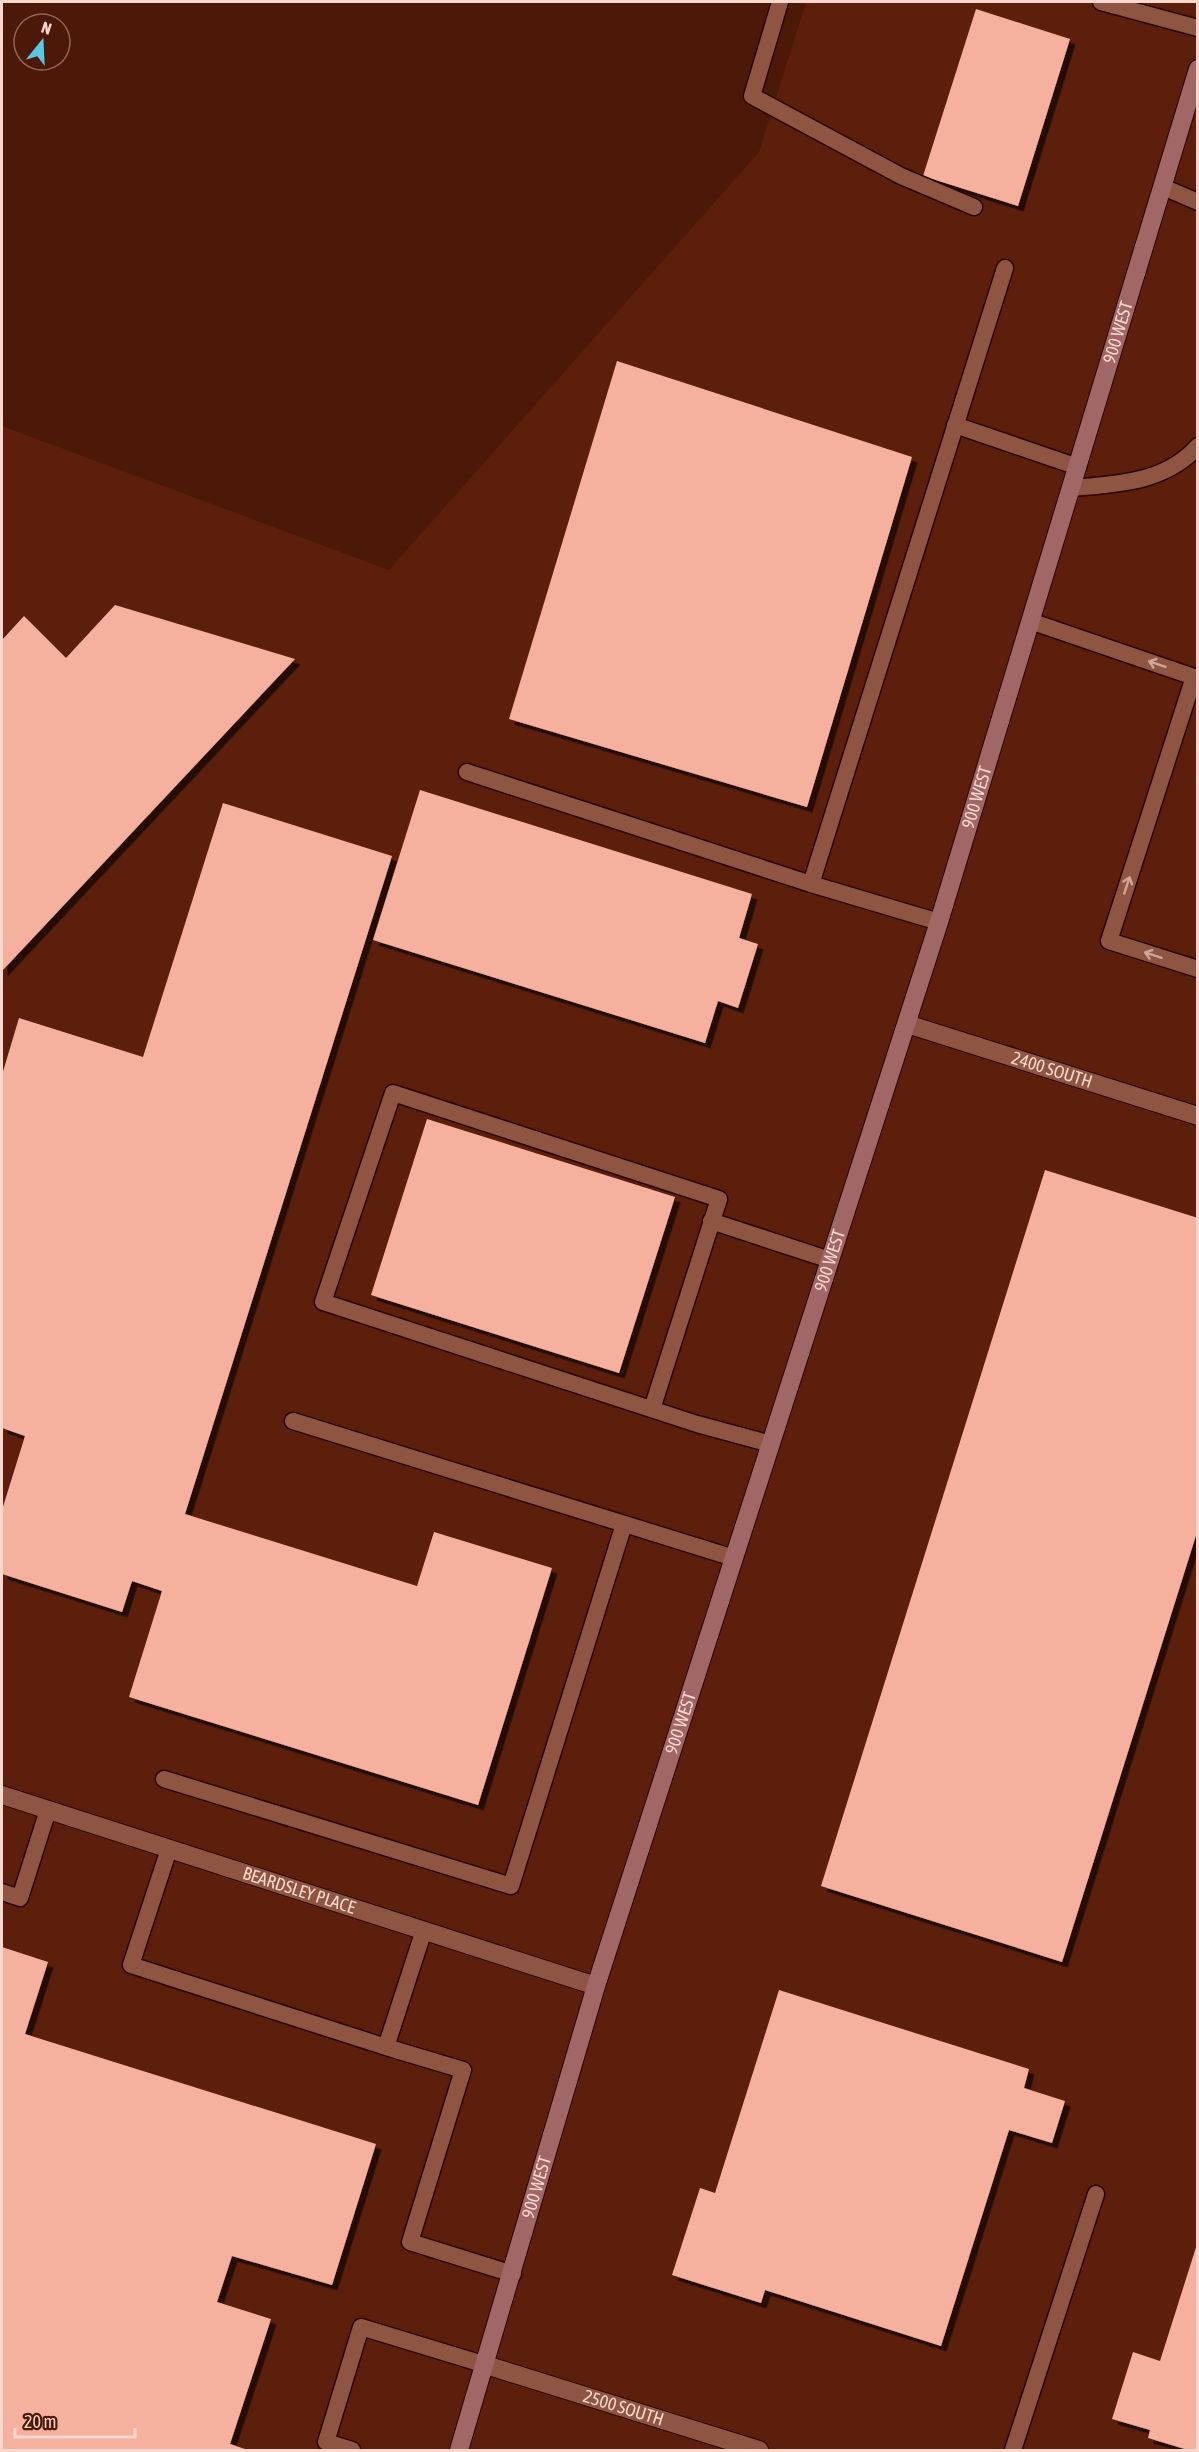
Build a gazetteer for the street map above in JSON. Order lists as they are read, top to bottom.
{
  "streets": {
    "main road": ["900 WEST"],
    "street": ["2400 SOUTH", "BEARDSLEY PLACE", "2500 SOUTH"]
  },
  "crossings": [
    ["900 WEST", "2400 SOUTH"],
    ["900 WEST", "BEARDSLEY PLACE"],
    ["900 WEST", "2500 SOUTH"]
  ],
  "scale_bar": "20 m",
  "north": "top"
}
